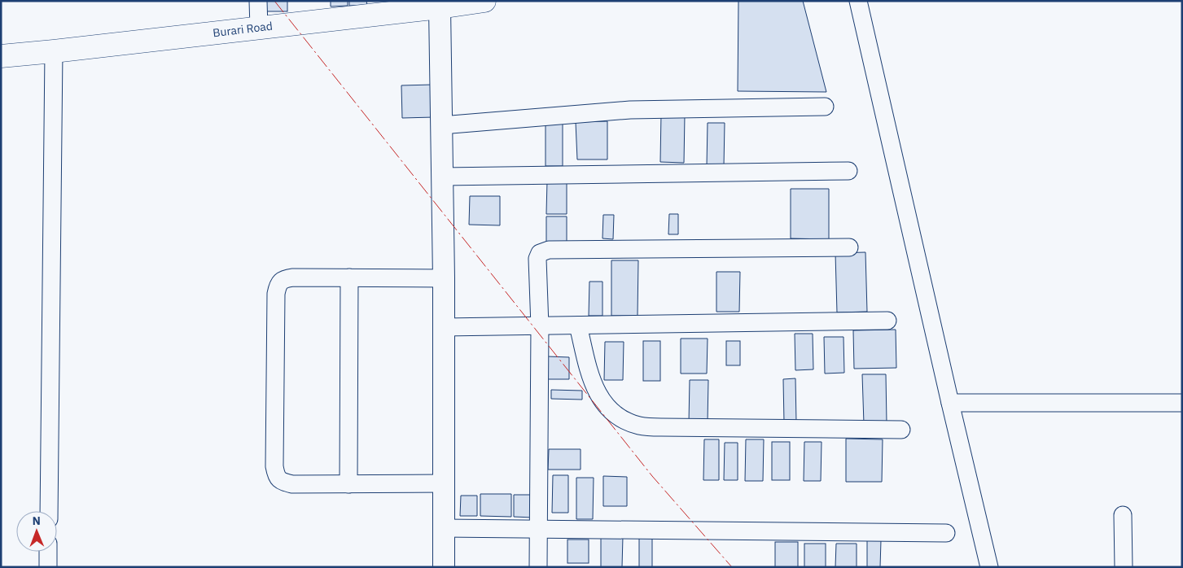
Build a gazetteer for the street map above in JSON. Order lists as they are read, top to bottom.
{
  "streets": {
    "main road": ["Burari Road"]
  },
  "north": "top"
}
